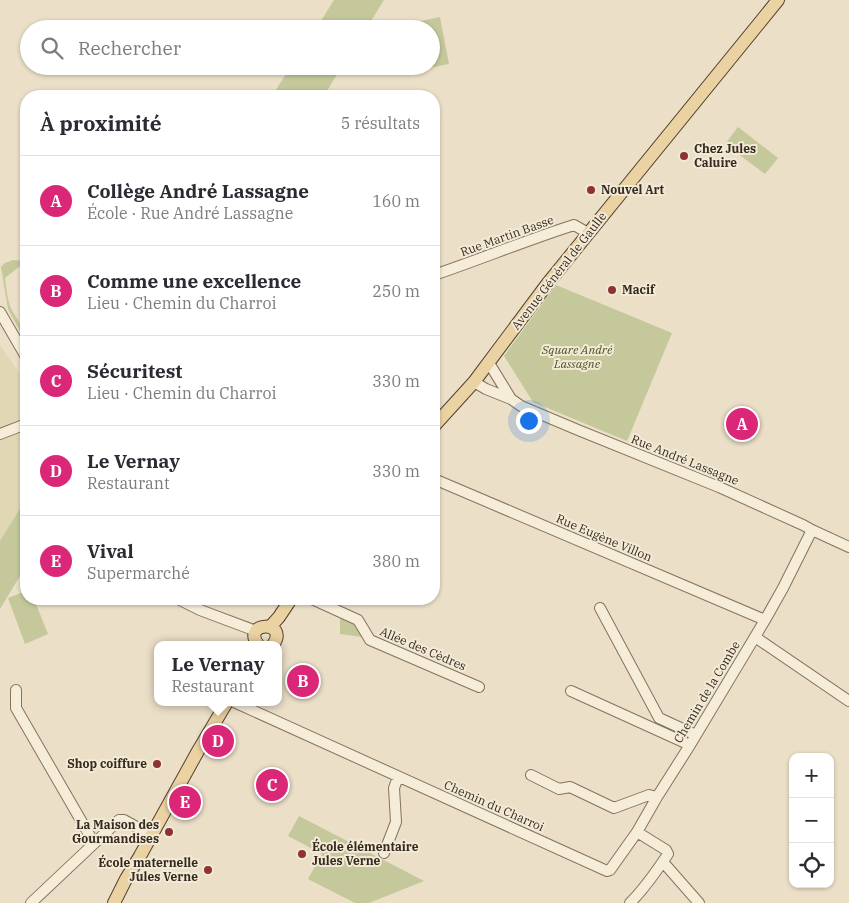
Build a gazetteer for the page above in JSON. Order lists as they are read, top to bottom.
{
  "streets": {
    "main road": ["Avenue Général de Gaulle"],
    "street": [
      "Rue Martin Basse",
      "Rue André Lassagne",
      "Rue Eugène Villon",
      "Allée des Cèdres",
      "Chemin de la Combe",
      "Chemin du Charroi"
    ]
  },
  "crossings": [
    ["Rue Martin Basse", "Avenue Général de Gaulle"],
    ["Avenue Général de Gaulle", "Rue André Lassagne"],
    ["Chemin de la Combe", "Chemin du Charroi"]
  ],
  "parks": ["Square André Lassagne"],
  "places": [
    "Chez Jules Caluire",
    "Nouvel Art",
    "Macif",
    "Shop coiffure",
    "La Maison des Gourmandises",
    "École élémentaire Jules Verne",
    "École maternelle Jules Verne"
  ],
  "page": {
    "search": "Rechercher",
    "heading": ["À proximité", "5 résultats"],
    "list": [
      {
        "mark": "A",
        "name": "Collège André Lassagne",
        "note": "École · Rue André Lassagne",
        "value": "160 m"
      },
      {
        "mark": "B",
        "name": "Comme une excellence",
        "note": "Lieu · Chemin du Charroi",
        "value": "250 m"
      },
      {
        "mark": "C",
        "name": "Sécuritest",
        "note": "Lieu · Chemin du Charroi",
        "value": "330 m"
      },
      {
        "mark": "D",
        "name": "Le Vernay",
        "note": "Restaurant",
        "value": "330 m"
      },
      {
        "mark": "E",
        "name": "Vival",
        "note": "Supermarché",
        "value": "380 m"
      }
    ],
    "pins": [
      "A",
      "B",
      "D",
      "C",
      "E"
    ],
    "popup": ["Le Vernay", "Restaurant"],
    "map_buttons": ["+", "−"]
  }
}
